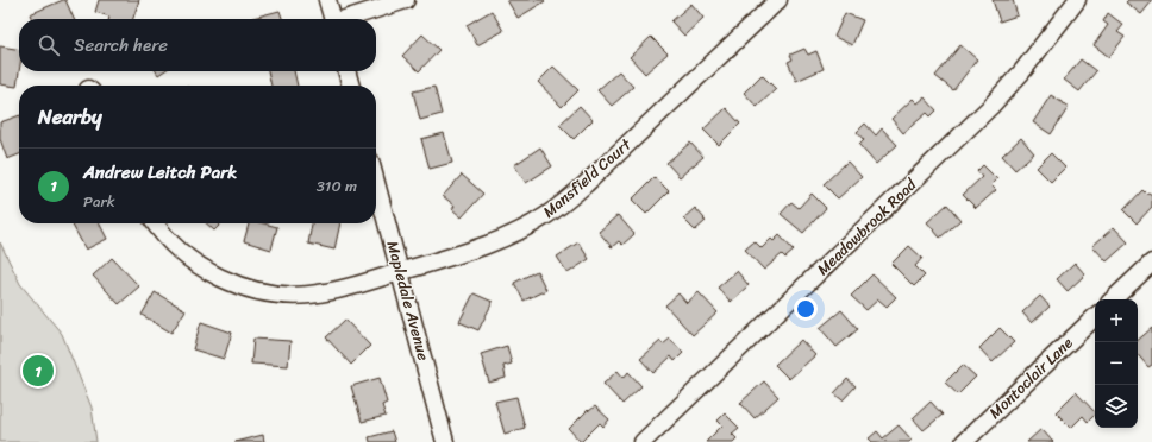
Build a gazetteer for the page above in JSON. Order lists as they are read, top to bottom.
{
  "streets": {
    "street": [
      "Mansfield Court",
      "Meadowbrook Road",
      "Mapledale Avenue",
      "Montoclair Lane"
    ]
  },
  "crossings": [
    ["Mansfield Court", "Mapledale Avenue"]
  ],
  "page": {
    "search": "Search here",
    "heading": "Nearby",
    "list": [
      {
        "mark": "1",
        "name": "Andrew Leitch Park",
        "note": "Park",
        "value": "310 m"
      }
    ],
    "map_buttons": ["+", "−"],
    "pins": "1"
  }
}
